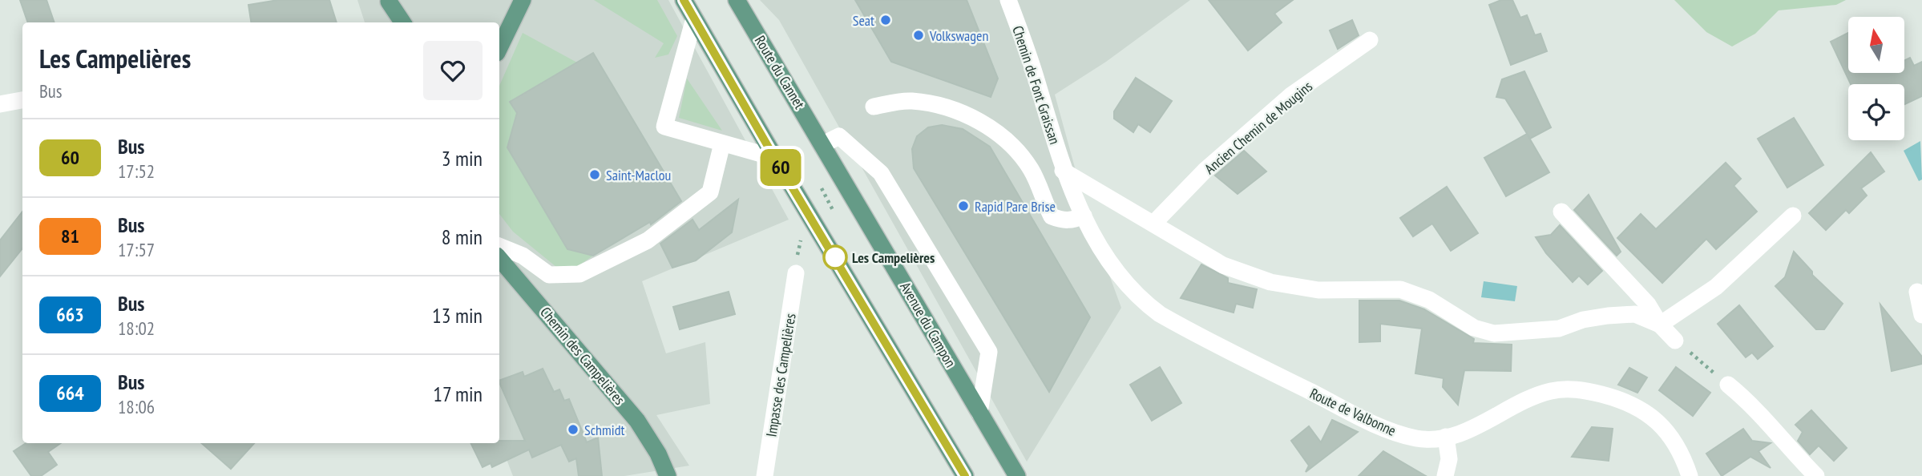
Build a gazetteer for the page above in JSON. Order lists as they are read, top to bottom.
{
  "streets": {
    "main road": ["Route du Cannet", "Avenue du Campon", "Chemin des Campelières"],
    "street": [
      "Chemin de Font Graissan",
      "Ancien Chemin de Mougins",
      "Impasse des Campelières",
      "Route de Valbonne"
    ]
  },
  "crossings": [
    ["Route du Cannet", "Avenue du Campon"],
    ["Chemin de Font Graissan", "Route de Valbonne"]
  ],
  "places": [
    "Seat",
    "Volkswagen",
    "Saint-Maclou",
    "Rapid Pare Brise",
    "Les Campelières",
    "Schmidt"
  ],
  "lines": ["bus line 60"],
  "north": "top",
  "page": {
    "on_map": "60",
    "heading": ["Les Campelières", "Bus"],
    "list": [
      {
        "mark": "60",
        "name": "Bus",
        "note": "17:52",
        "value": "3 min"
      },
      {
        "mark": "81",
        "name": "Bus",
        "note": "17:57",
        "value": "8 min"
      },
      {
        "mark": "663",
        "name": "Bus",
        "note": "18:02",
        "value": "13 min"
      },
      {
        "mark": "664",
        "name": "Bus",
        "note": "18:06",
        "value": "17 min"
      }
    ]
  }
}
